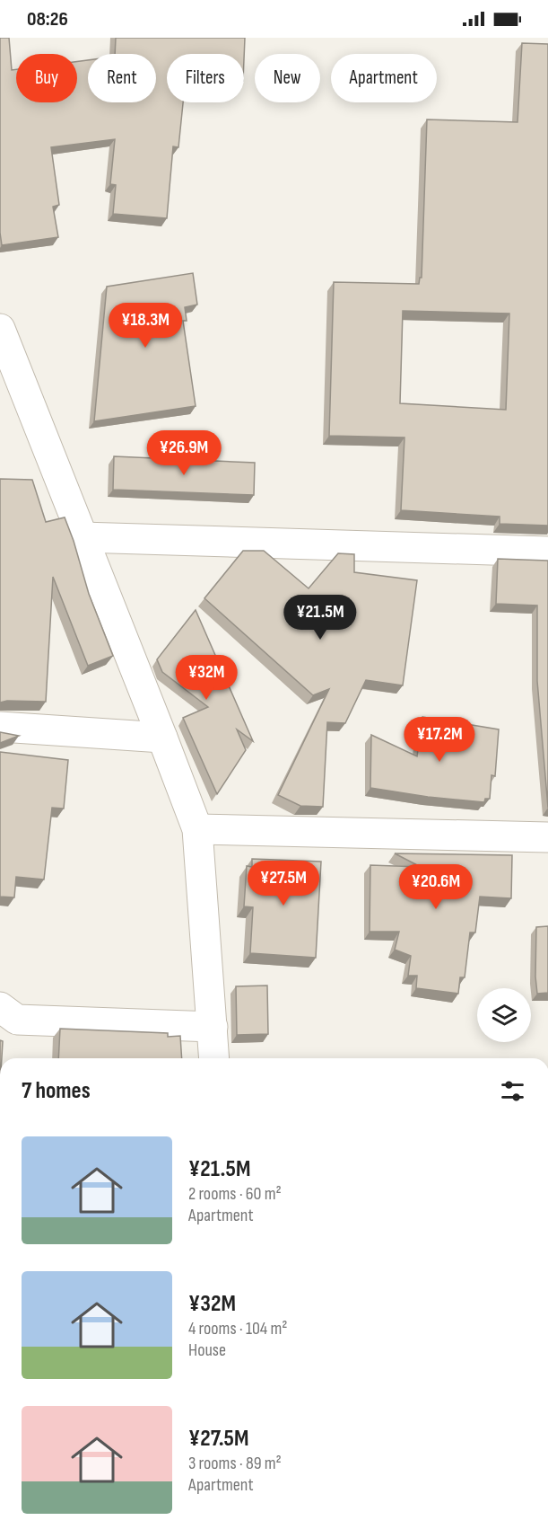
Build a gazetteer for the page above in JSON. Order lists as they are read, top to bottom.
{
  "page": {
    "status": "08:26",
    "chip": [
      "Buy",
      "Rent",
      "Filters",
      "New",
      "Apartment"
    ],
    "price": [
      "¥18.3M",
      "¥26.9M",
      "¥21.5M",
      "¥32M",
      "¥17.2M",
      "¥27.5M",
      "¥20.6M"
    ],
    "heading": "7 homes",
    "list": [
      {
        "name": "¥21.5M",
        "note": "2 rooms · 60 m² · Apartment"
      },
      {
        "name": "¥32M",
        "note": "4 rooms · 104 m² · House"
      },
      {
        "name": "¥27.5M",
        "note": "3 rooms · 89 m² · Apartment"
      }
    ]
  }
}
